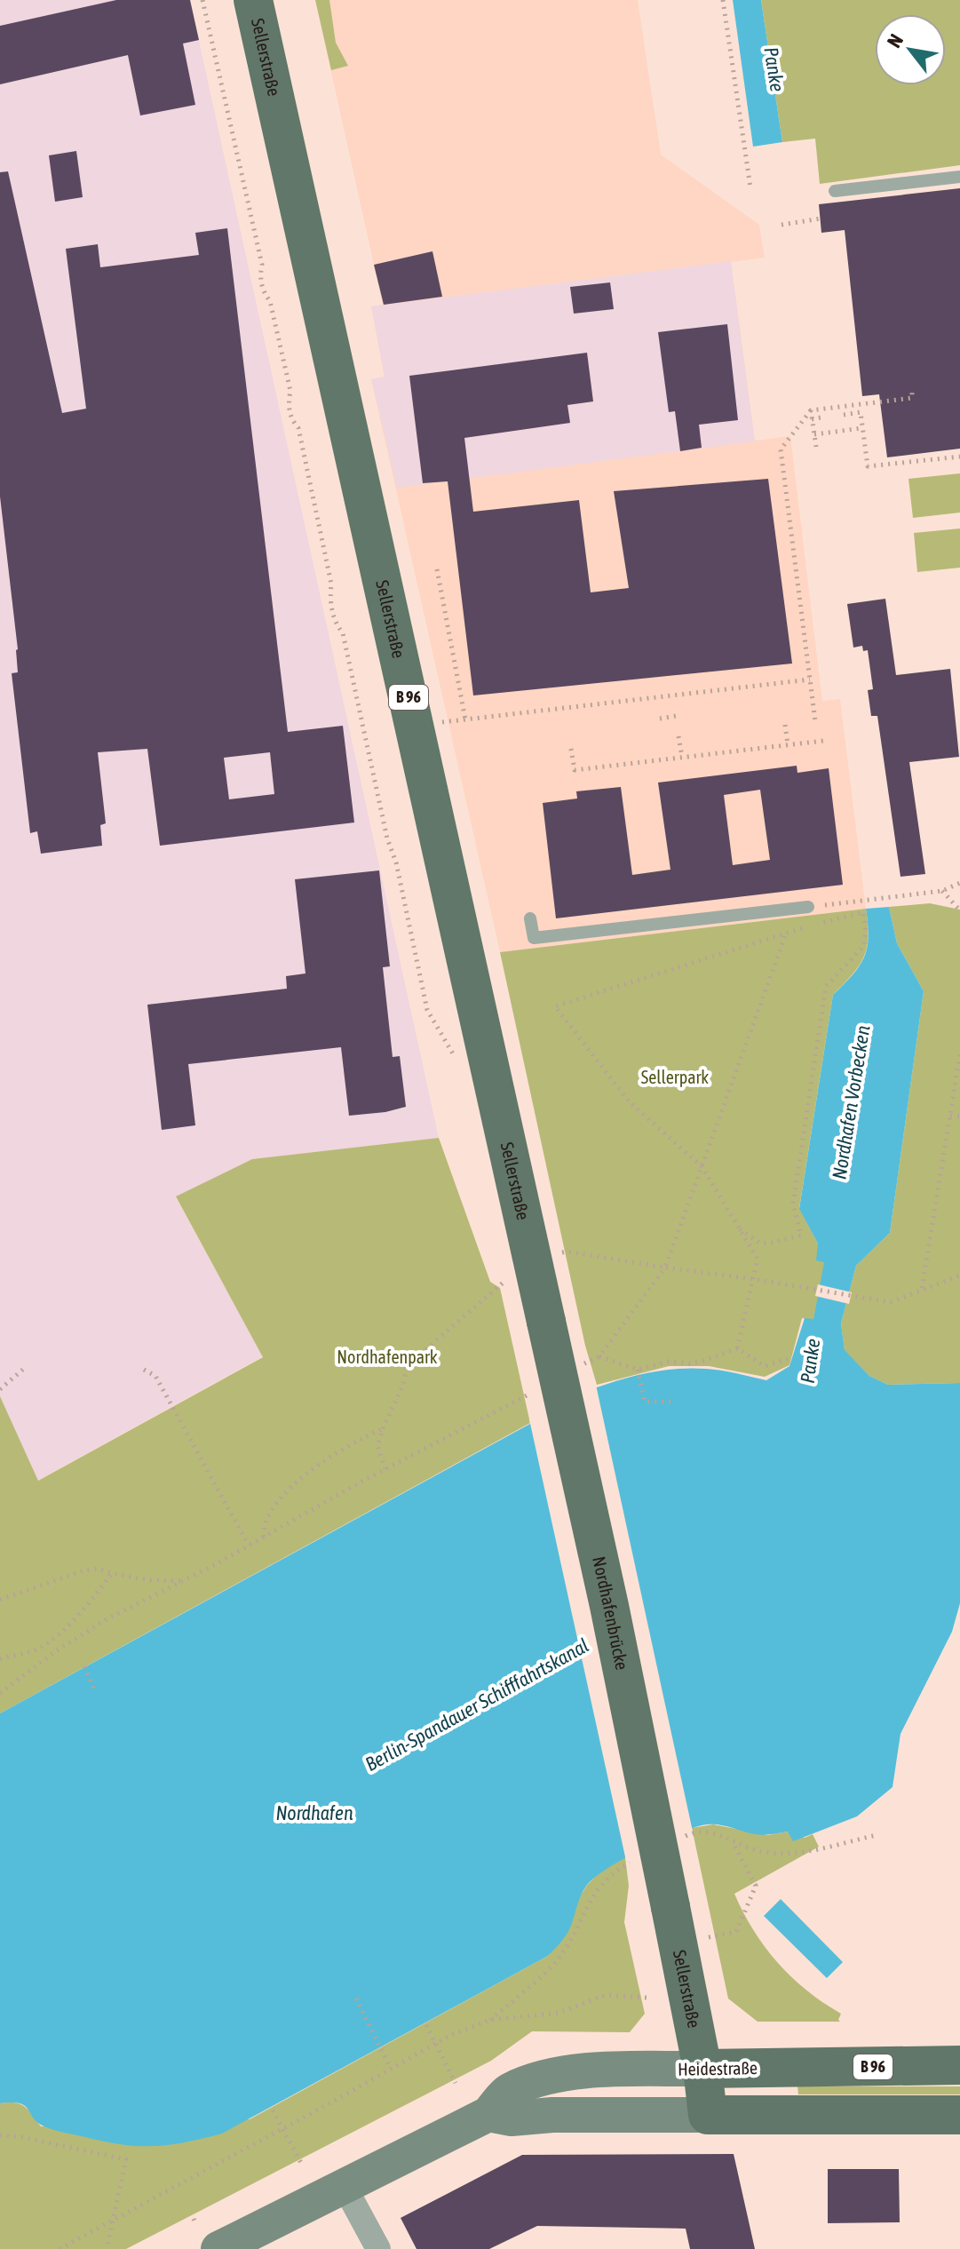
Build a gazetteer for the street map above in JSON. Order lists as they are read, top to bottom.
{
  "streets": {
    "main road": [
      "Sellerstraße",
      "B 96",
      "Nordhafenbrücke",
      "Heidestraße"
    ]
  },
  "crossings": [
    ["Sellerstraße", "Nordhafenbrücke"],
    ["Sellerstraße", "Heidestraße"]
  ],
  "water": [
    "Panke",
    "Nordhafen Vorbecken",
    "Berlin-Spandauer Schifffahrtskanal",
    "Nordhafen"
  ],
  "parks": ["Sellerpark", "Nordhafenpark"],
  "north": "top left"
}
